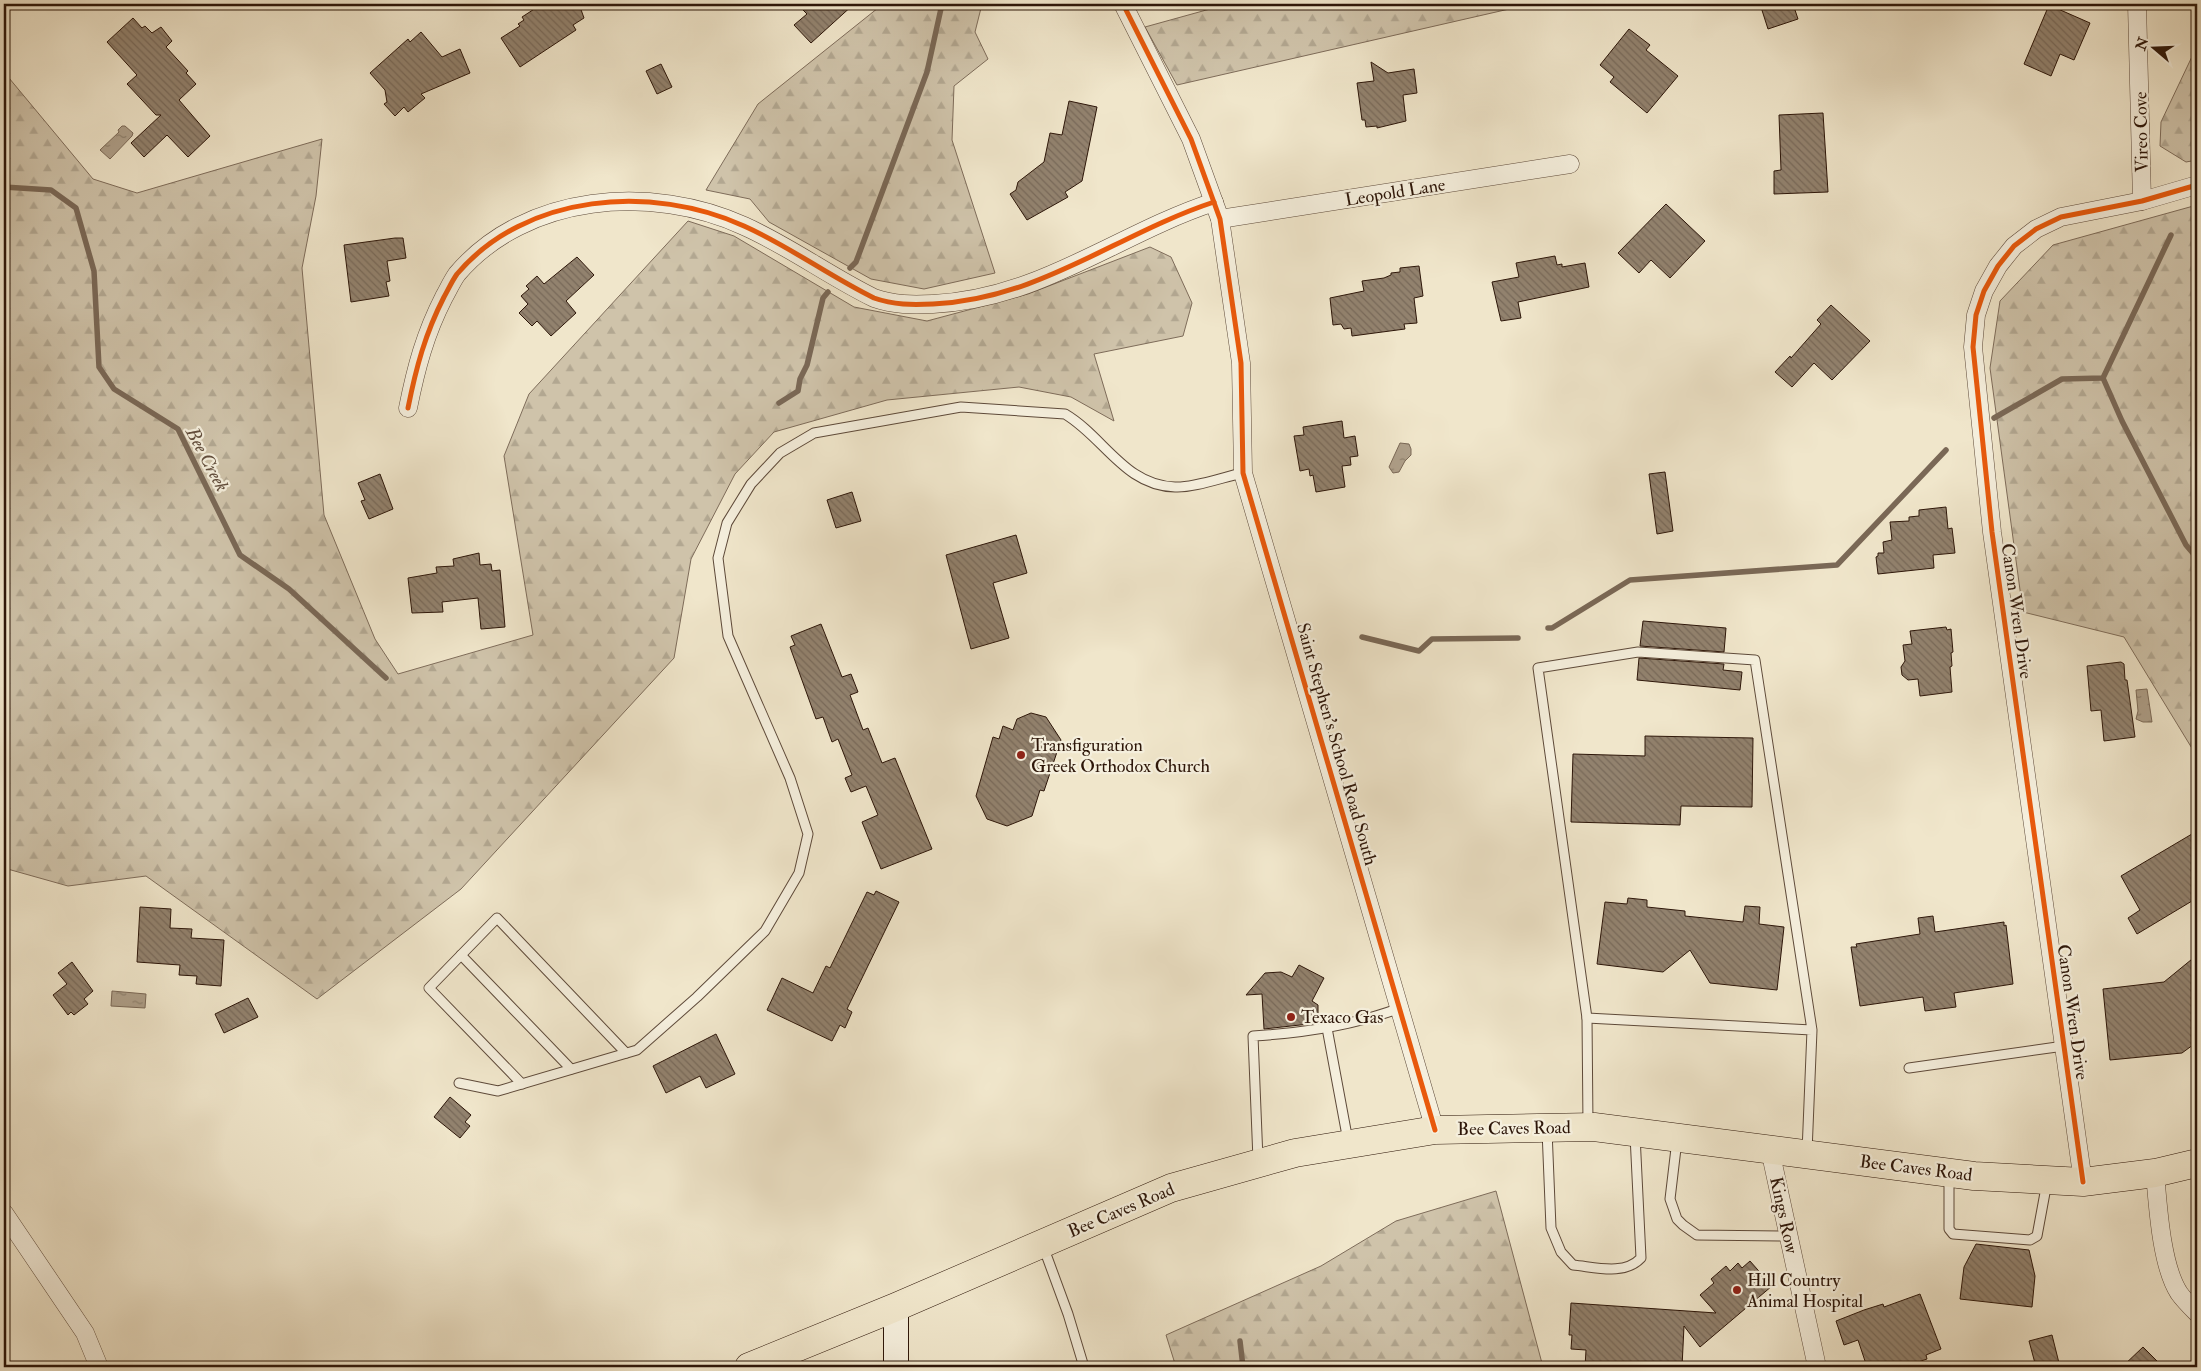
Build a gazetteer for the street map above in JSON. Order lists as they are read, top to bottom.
{
  "streets": {
    "main road": ["Bee Caves Road"],
    "street": [
      "Vireo Cove",
      "Leopold Lane",
      "Canon Wren Drive",
      "Saint Stephen's School Road South",
      "Kings Row"
    ]
  },
  "crossings": [
    ["Vireo Cove", "Canon Wren Drive"],
    ["Leopold Lane", "Saint Stephen's School Road South"],
    ["Canon Wren Drive", "Bee Caves Road"],
    ["Saint Stephen's School Road South", "Bee Caves Road"],
    ["Bee Caves Road", "Kings Row"]
  ],
  "water": ["Bee Creek"],
  "places": ["Transfiguration Greek Orthodox Church", "Texaco Gas", "Hill Country Animal Hospital"],
  "north": "left"
}
